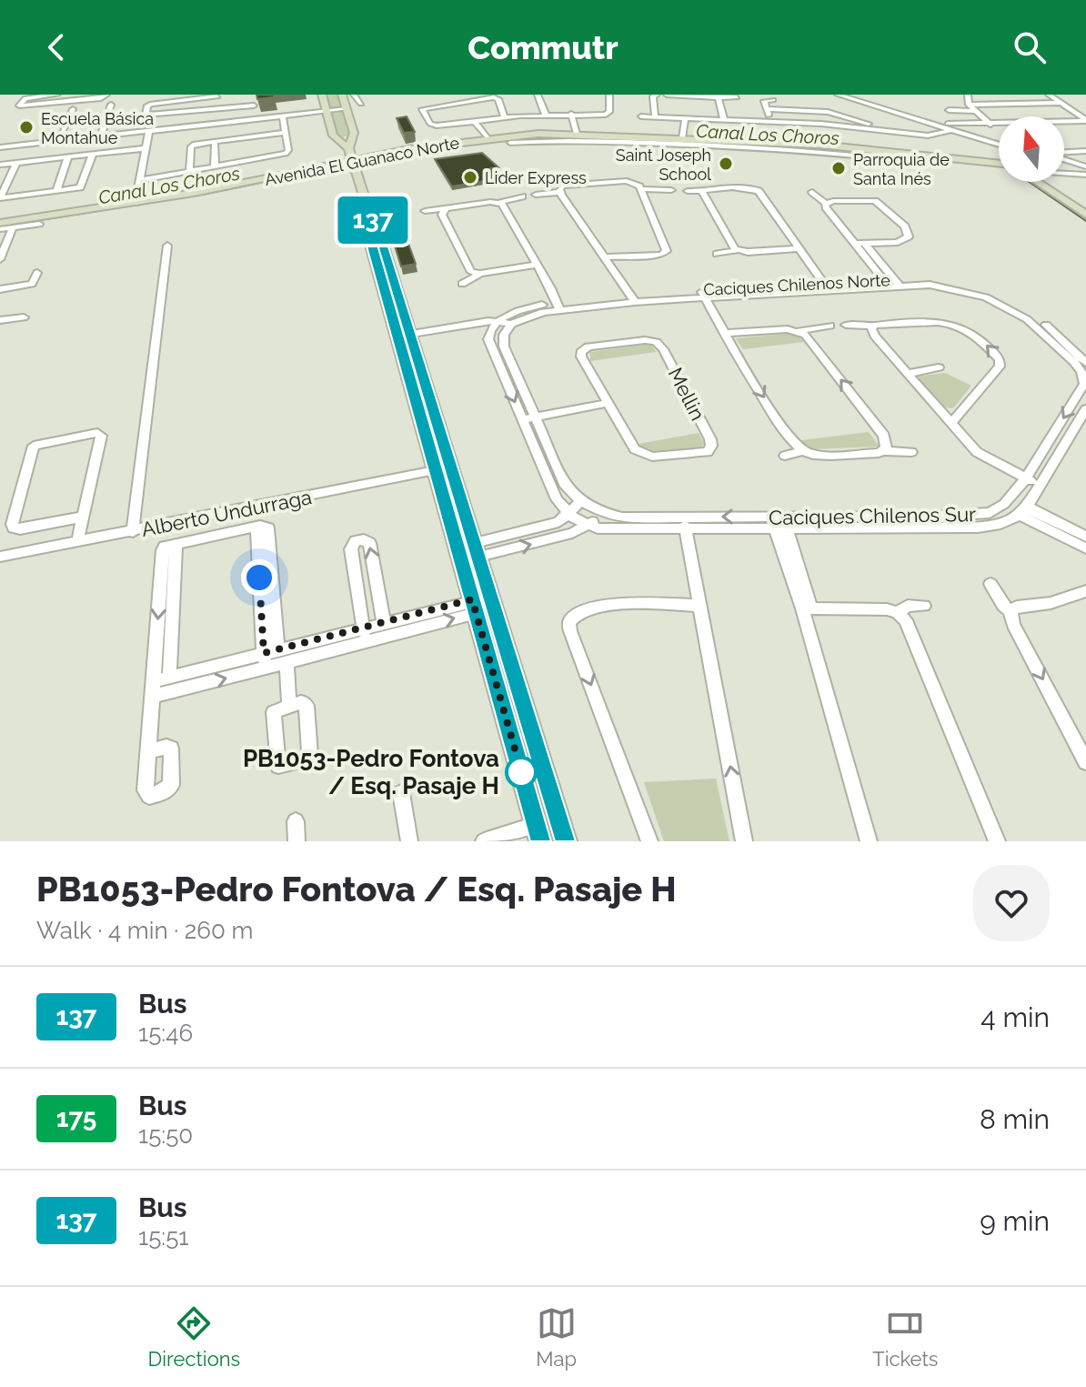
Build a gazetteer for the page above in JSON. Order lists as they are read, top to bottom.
{
  "streets": {
    "street": [
      "Avenida El Guanaco Norte",
      "Caciques Chilenos Norte",
      "Mellin",
      "Alberto Undurraga",
      "Caciques Chilenos Sur"
    ]
  },
  "crossings": [
    ["Caciques Chilenos Norte", "Caciques Chilenos Sur"]
  ],
  "water": ["Canal Los Choros"],
  "places": [
    "Escuela Básica Montahue",
    "Saint Joseph School",
    "Parroquia de Santa Inés",
    "Lider Express",
    "PB1053-Pedro Fontova / Esq. Pasaje H"
  ],
  "lines": ["bus line 137"],
  "north": "top",
  "page": {
    "header": "Commutr",
    "on_map": "137",
    "heading": ["PB1053-Pedro Fontova / Esq. Pasaje H", "Walk · 4 min · 260 m"],
    "list": [
      {
        "mark": "137",
        "name": "Bus",
        "note": "15:46",
        "value": "4 min"
      },
      {
        "mark": "175",
        "name": "Bus",
        "note": "15:50",
        "value": "8 min"
      },
      {
        "mark": "137",
        "name": "Bus",
        "note": "15:51",
        "value": "9 min"
      }
    ],
    "tabs": ["Directions", "Map", "Tickets"]
  }
}
